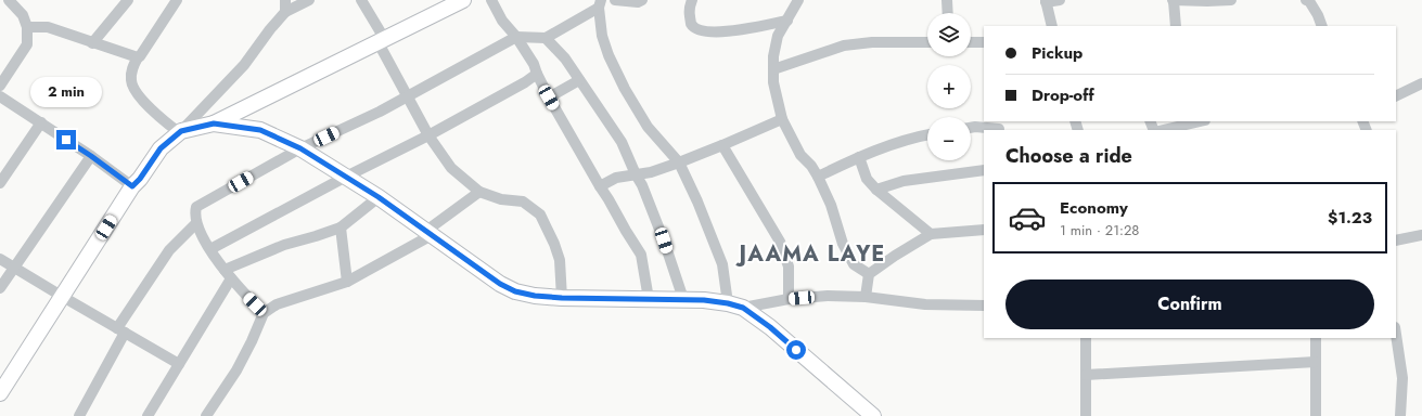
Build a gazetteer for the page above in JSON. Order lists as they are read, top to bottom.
{
  "districts": ["JAAMA LAYE"],
  "page": {
    "map_buttons": ["+", "−"],
    "banner": ["Pickup", "Drop-off"],
    "bubble": "2 min",
    "heading": "Choose a ride",
    "list": [
      {
        "name": "Economy",
        "note": "1 min · 21:28",
        "value": "$1.23"
      }
    ],
    "buttons": "Confirm"
  }
}
